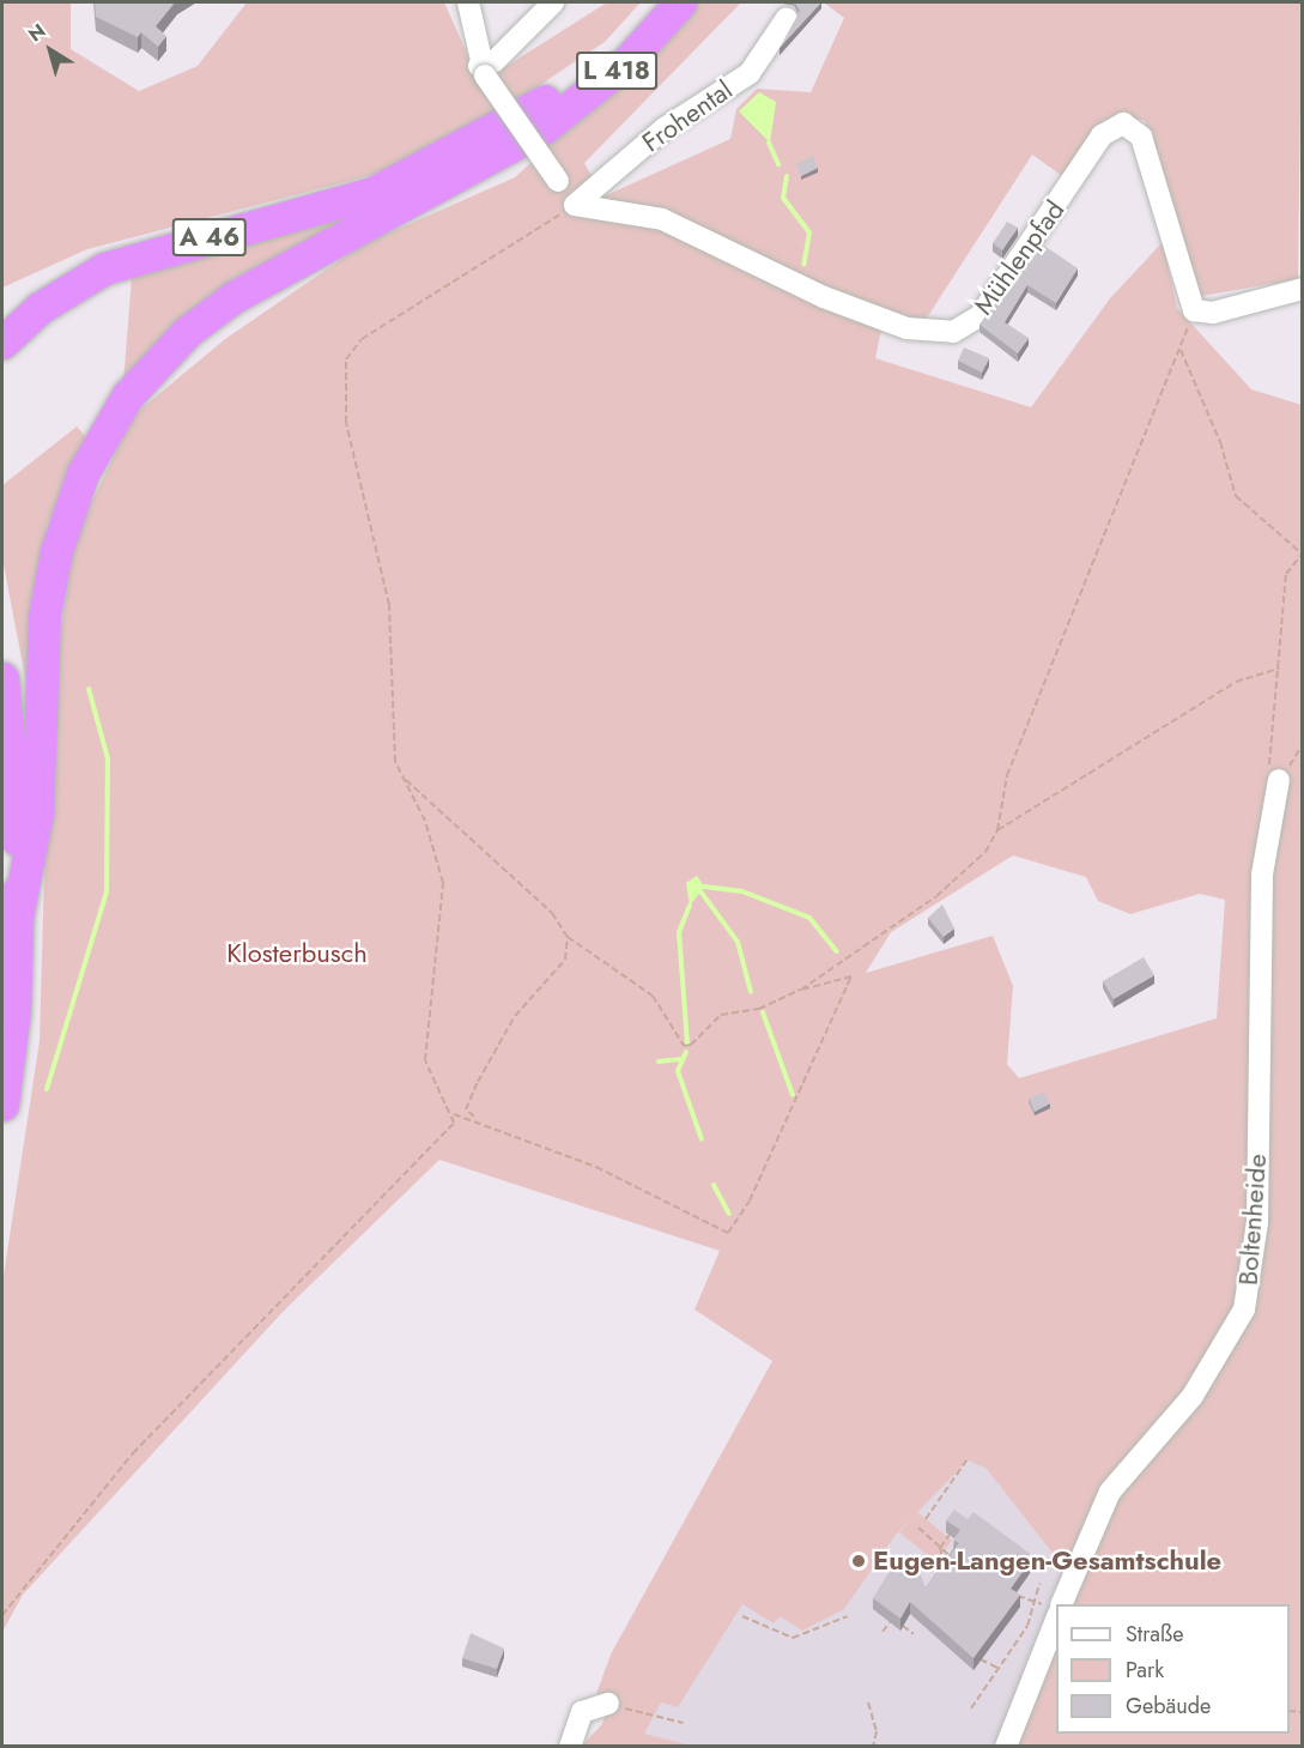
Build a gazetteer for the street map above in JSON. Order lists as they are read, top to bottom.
{
  "streets": {
    "highway": ["L 418", "A 46"],
    "lane": ["Frohental", "Mühlenpfad", "Boltenheide"]
  },
  "crossings": [
    ["L 418", "A 46"],
    ["Frohental", "Mühlenpfad"]
  ],
  "parks": ["Klosterbusch"],
  "places": ["Eugen-Langen-Gesamtschule"],
  "legend": ["Straße", "Park", "Gebäude"],
  "north": "top left"
}
